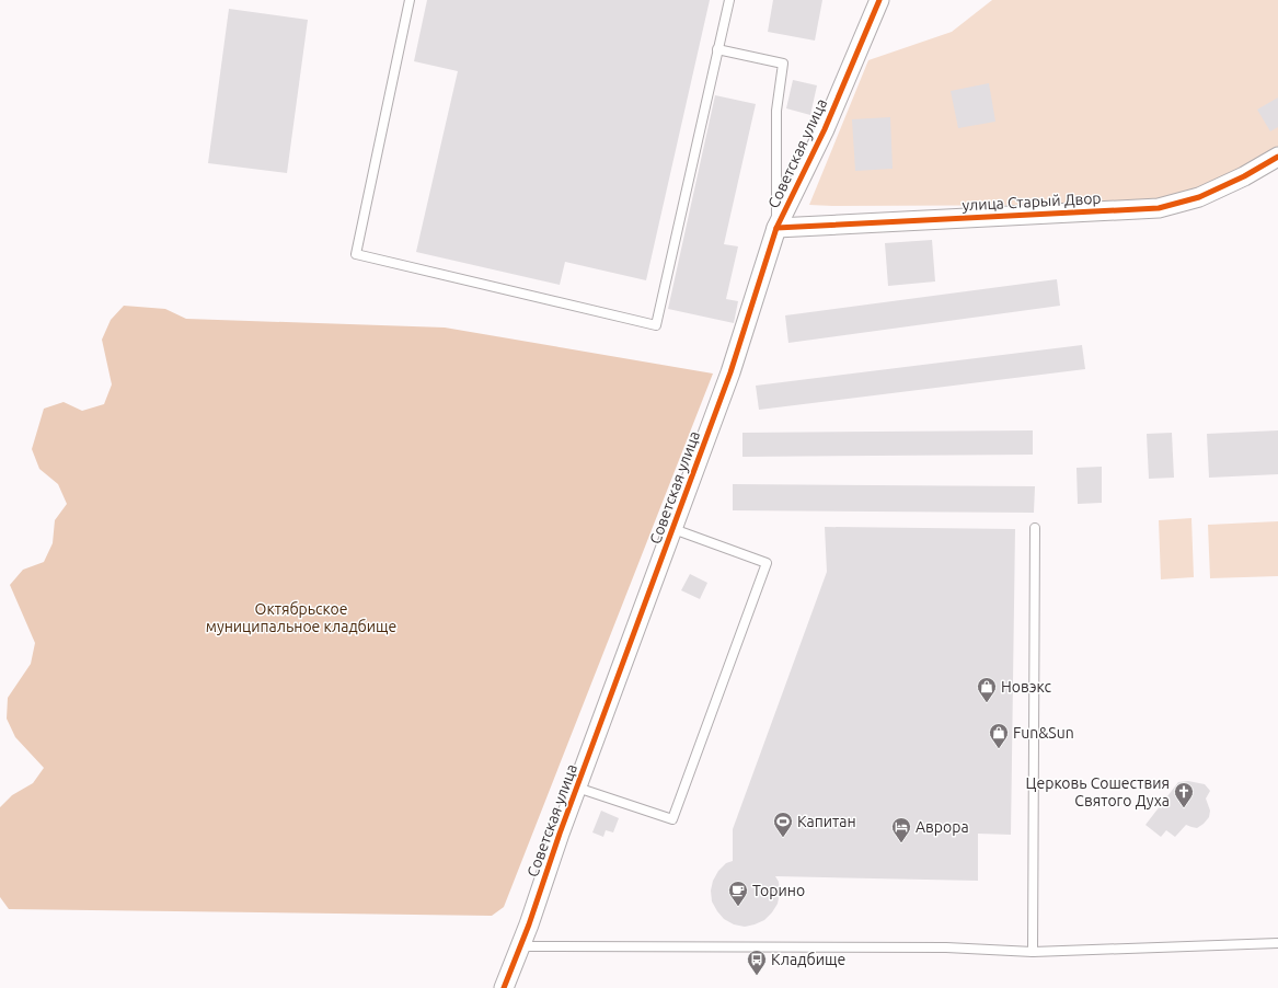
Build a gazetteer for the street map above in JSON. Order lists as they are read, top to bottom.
{
  "streets": {
    "street": ["Советская улица", "улица Старый Двор"]
  },
  "crossings": [
    ["Советская улица", "улица Старый Двор"]
  ],
  "parks": ["Октябрьское муниципальное кладбище"],
  "places": {
    "shop": ["Новэкс", "Fun&Sun"],
    "church": ["Церковь Сошествия Святого Духа"],
    "sports": ["Капитан"],
    "hotel": ["Аврора"],
    "cafe": ["Торино"],
    "bus stop": ["Кладбище"]
  }
}
